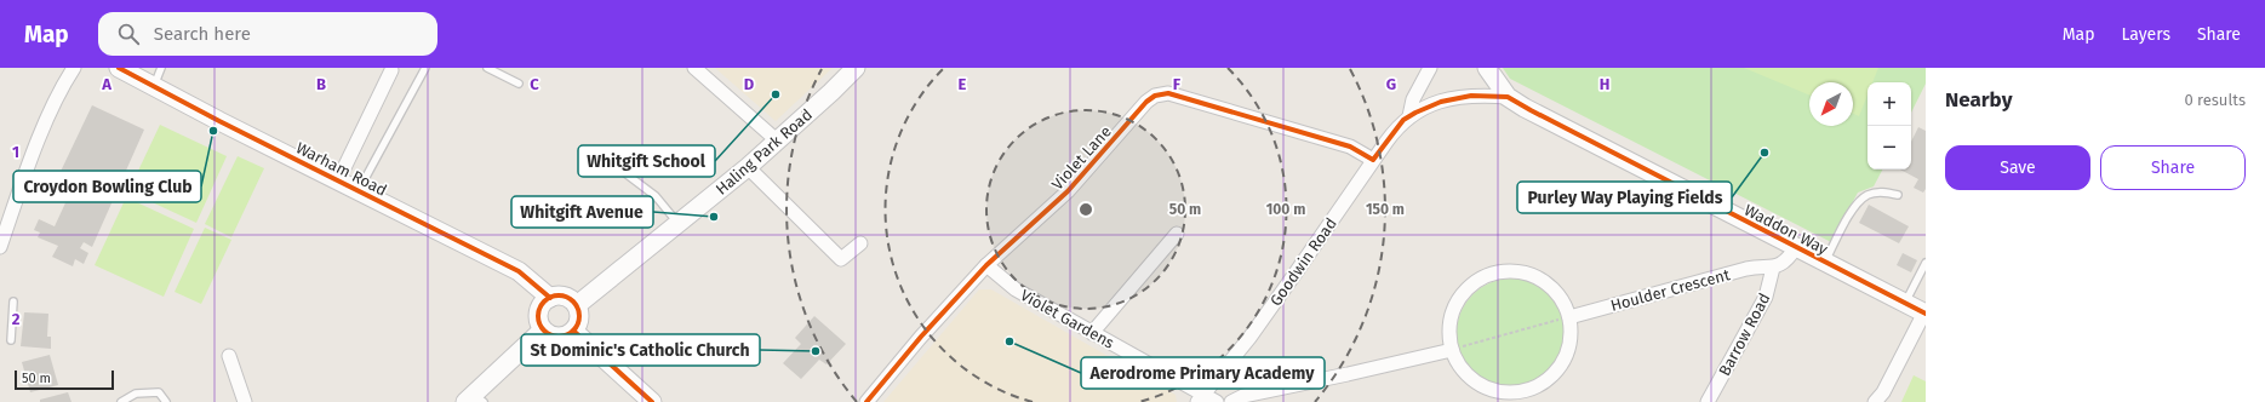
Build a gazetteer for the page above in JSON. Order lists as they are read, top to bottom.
{
  "streets": {
    "street": [
      "Haling Park Road",
      "Violet Lane",
      "Warham Road",
      "Waddon Way",
      "Goodwin Road",
      "Houlder Crescent",
      "Violet Gardens",
      "Barrow Road"
    ]
  },
  "crossings": [
    ["Haling Park Road", "Warham Road"],
    ["Violet Lane", "Goodwin Road"],
    ["Violet Lane", "Violet Gardens"],
    ["Goodwin Road", "Violet Gardens"],
    ["Houlder Crescent", "Barrow Road"]
  ],
  "places": [
    "Whitgift School",
    "Croydon Bowling Club",
    "Purley Way Playing Fields",
    "Whitgift Avenue",
    "Aerodrome Primary Academy",
    "St Dominic's Catholic Church"
  ],
  "scale_bar": "50 m",
  "north": "bottom left",
  "page": {
    "header": "Map",
    "search": "Search here",
    "nav": ["Map", "Layers", "Share"],
    "heading": ["Nearby", "0 results"],
    "map_buttons": ["+", "−"],
    "buttons": ["Save", "Share"],
    "scale": "50 m"
  },
  "grid": {
    "columns": [
      "A",
      "B",
      "C",
      "D",
      "E",
      "F",
      "G",
      "H"
    ],
    "rows": ["1", "2"]
  },
  "rings": ["50 m", "100 m", "150 m"]
}
